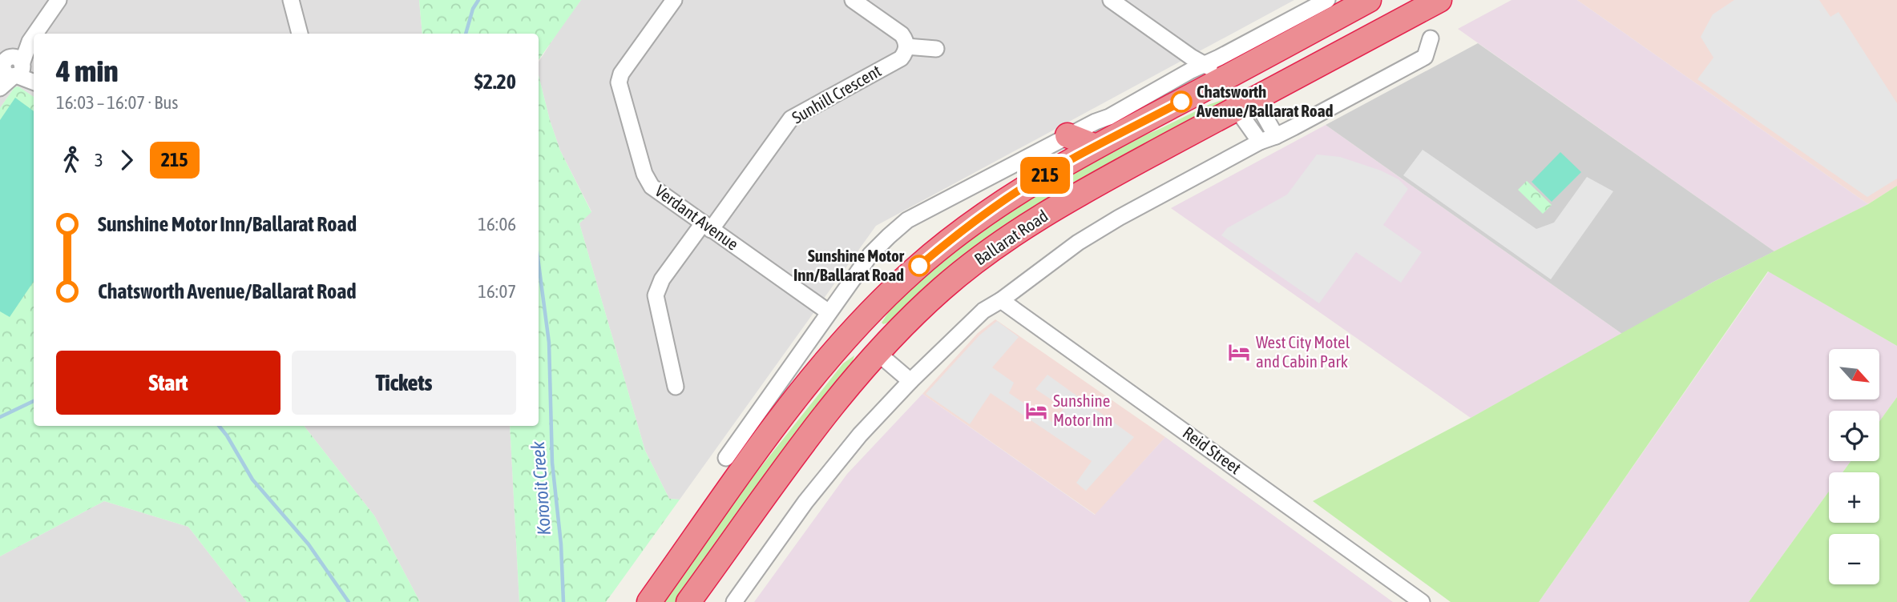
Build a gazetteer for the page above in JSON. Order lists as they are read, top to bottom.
{
  "streets": {
    "highway": ["Ballarat Road"],
    "street": ["Sunhill Crescent", "Verdant Avenue", "Reid Street"]
  },
  "crossings": [
    ["Sunhill Crescent", "Verdant Avenue"],
    ["Verdant Avenue", "Ballarat Road"]
  ],
  "water": ["Kororoit Creek"],
  "places": {
    "other": ["Chatsworth Avenue/Ballarat Road", "Sunshine Motor Inn/Ballarat Road"],
    "hotel": ["West City Motel and Cabin Park", "Sunshine Motor Inn"]
  },
  "lines": ["bus line 215"],
  "north": "bottom right",
  "page": {
    "on_map": "215",
    "heading": ["4 min", "16:03 – 16:07 · Bus", "$2.20"],
    "legs": ["3", "215"],
    "list": [
      {
        "name": "Sunshine Motor Inn/Ballarat Road",
        "value": "16:06"
      },
      {
        "name": "Chatsworth Avenue/Ballarat Road",
        "value": "16:07"
      }
    ],
    "buttons": ["Start", "Tickets"],
    "map_buttons": ["+", "−"]
  }
}
